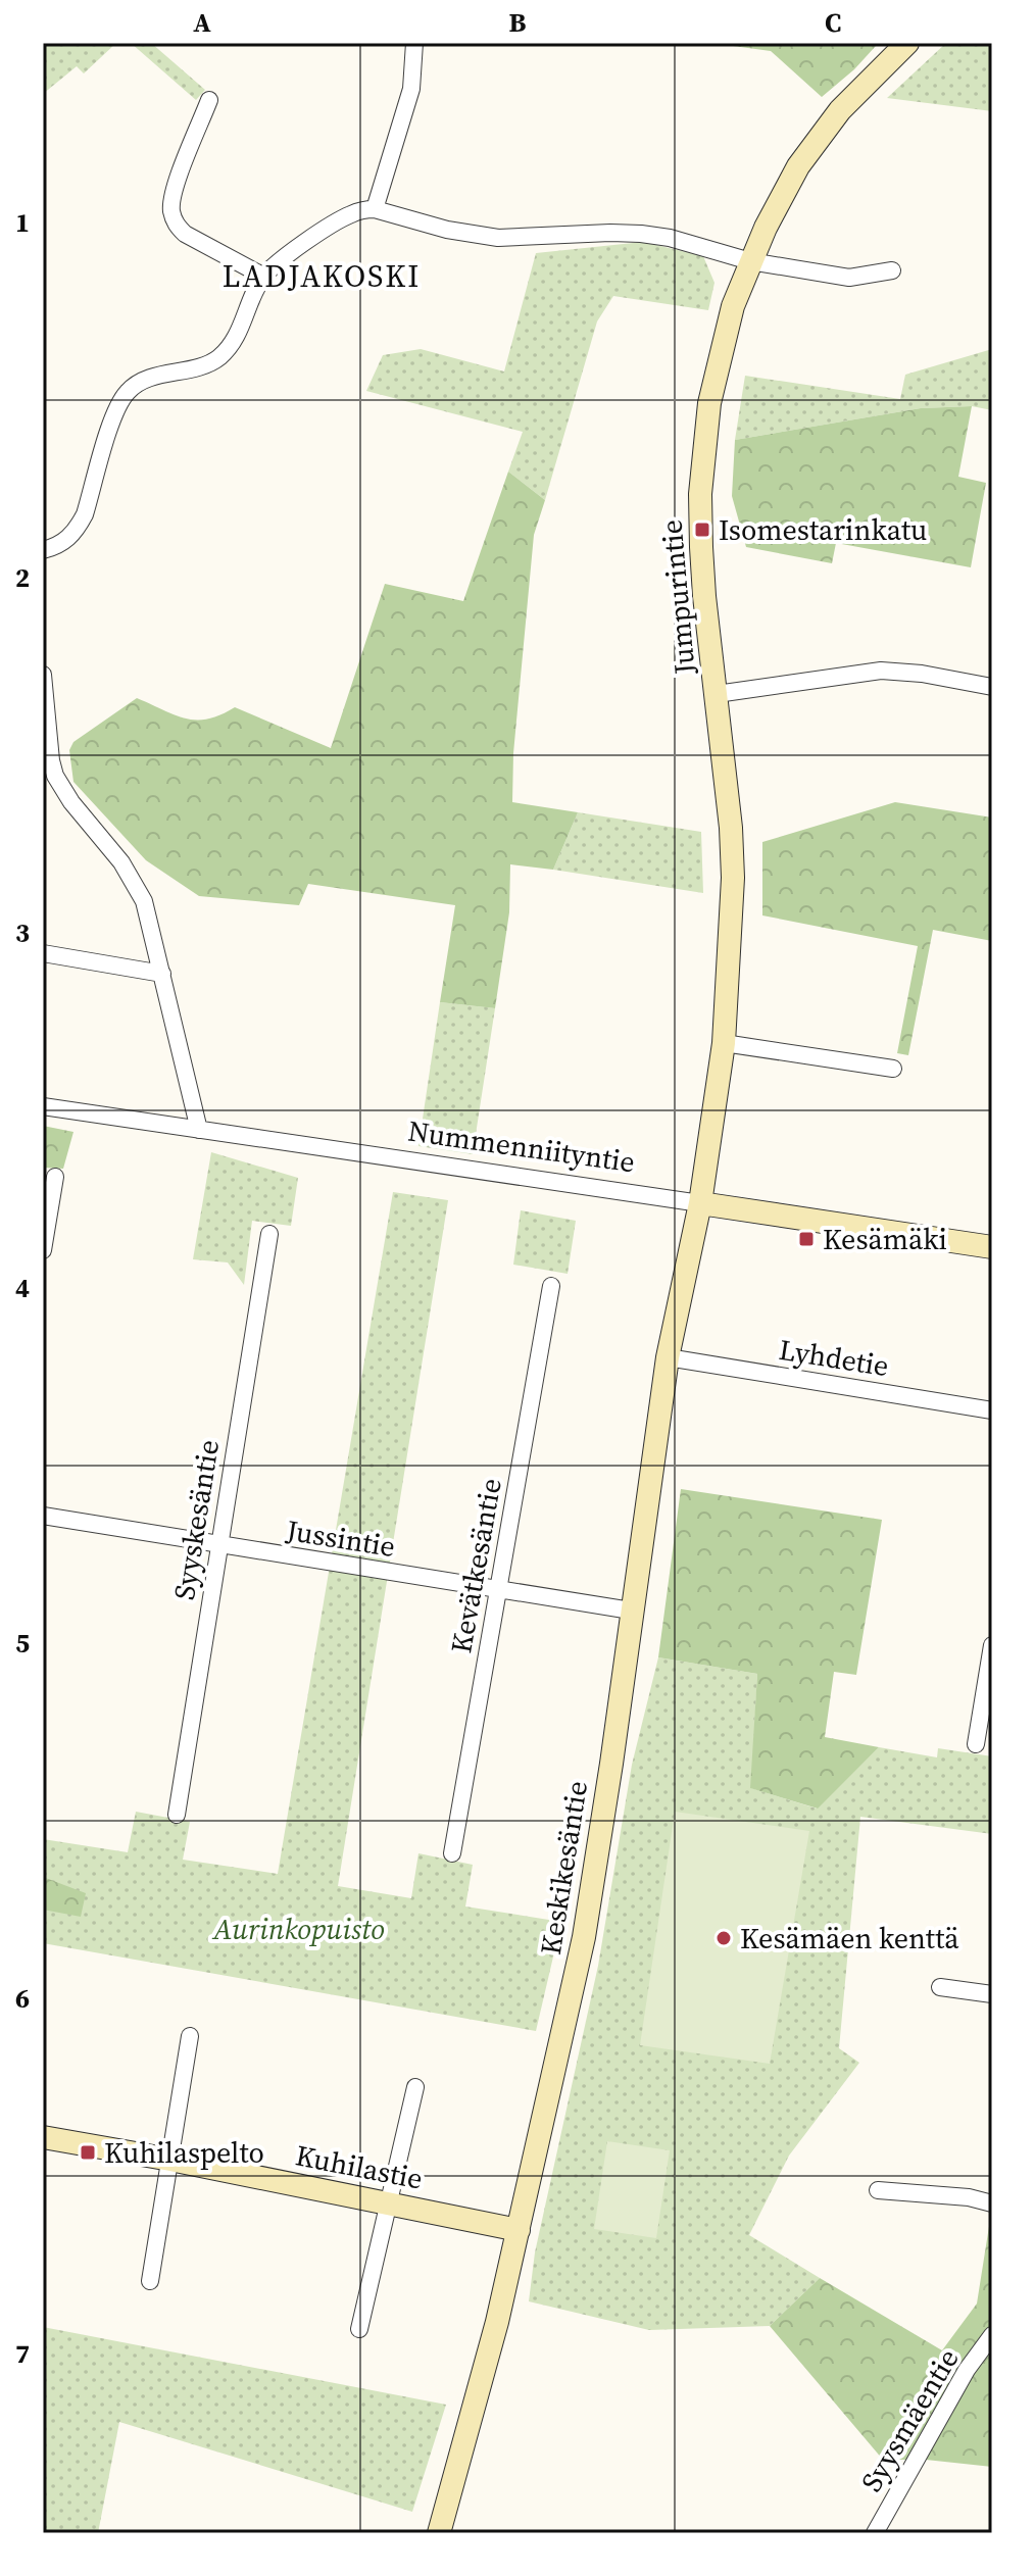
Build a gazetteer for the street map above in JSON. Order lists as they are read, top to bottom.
{
  "streets": {
    "street": [
      "Jumpurintie",
      "Nummenniityntie",
      "Lyhdetie",
      "Syyskesäntie",
      "Jussintie",
      "Kevätkesäntie",
      "Keskikesäntie",
      "Kuhilastie",
      "Syysmäentie"
    ]
  },
  "crossings": [
    ["Jumpurintie", "Nummenniityntie"],
    ["Jumpurintie", "Keskikesäntie"],
    ["Nummenniityntie", "Keskikesäntie"],
    ["Lyhdetie", "Keskikesäntie"],
    ["Syyskesäntie", "Jussintie"],
    ["Jussintie", "Kevätkesäntie"],
    ["Jussintie", "Keskikesäntie"],
    ["Keskikesäntie", "Kuhilastie"]
  ],
  "districts": ["LADJAKOSKI"],
  "parks": ["Aurinkopuisto"],
  "places": {
    "transit": ["Isomestarinkatu", "Kesämäki", "Kuhilaspelto"],
    "other": ["Kesämäen kenttä"]
  },
  "grid": {
    "columns": ["A", "B", "C"],
    "rows": [
      "1",
      "2",
      "3",
      "4",
      "5",
      "6",
      "7"
    ]
  }
}
